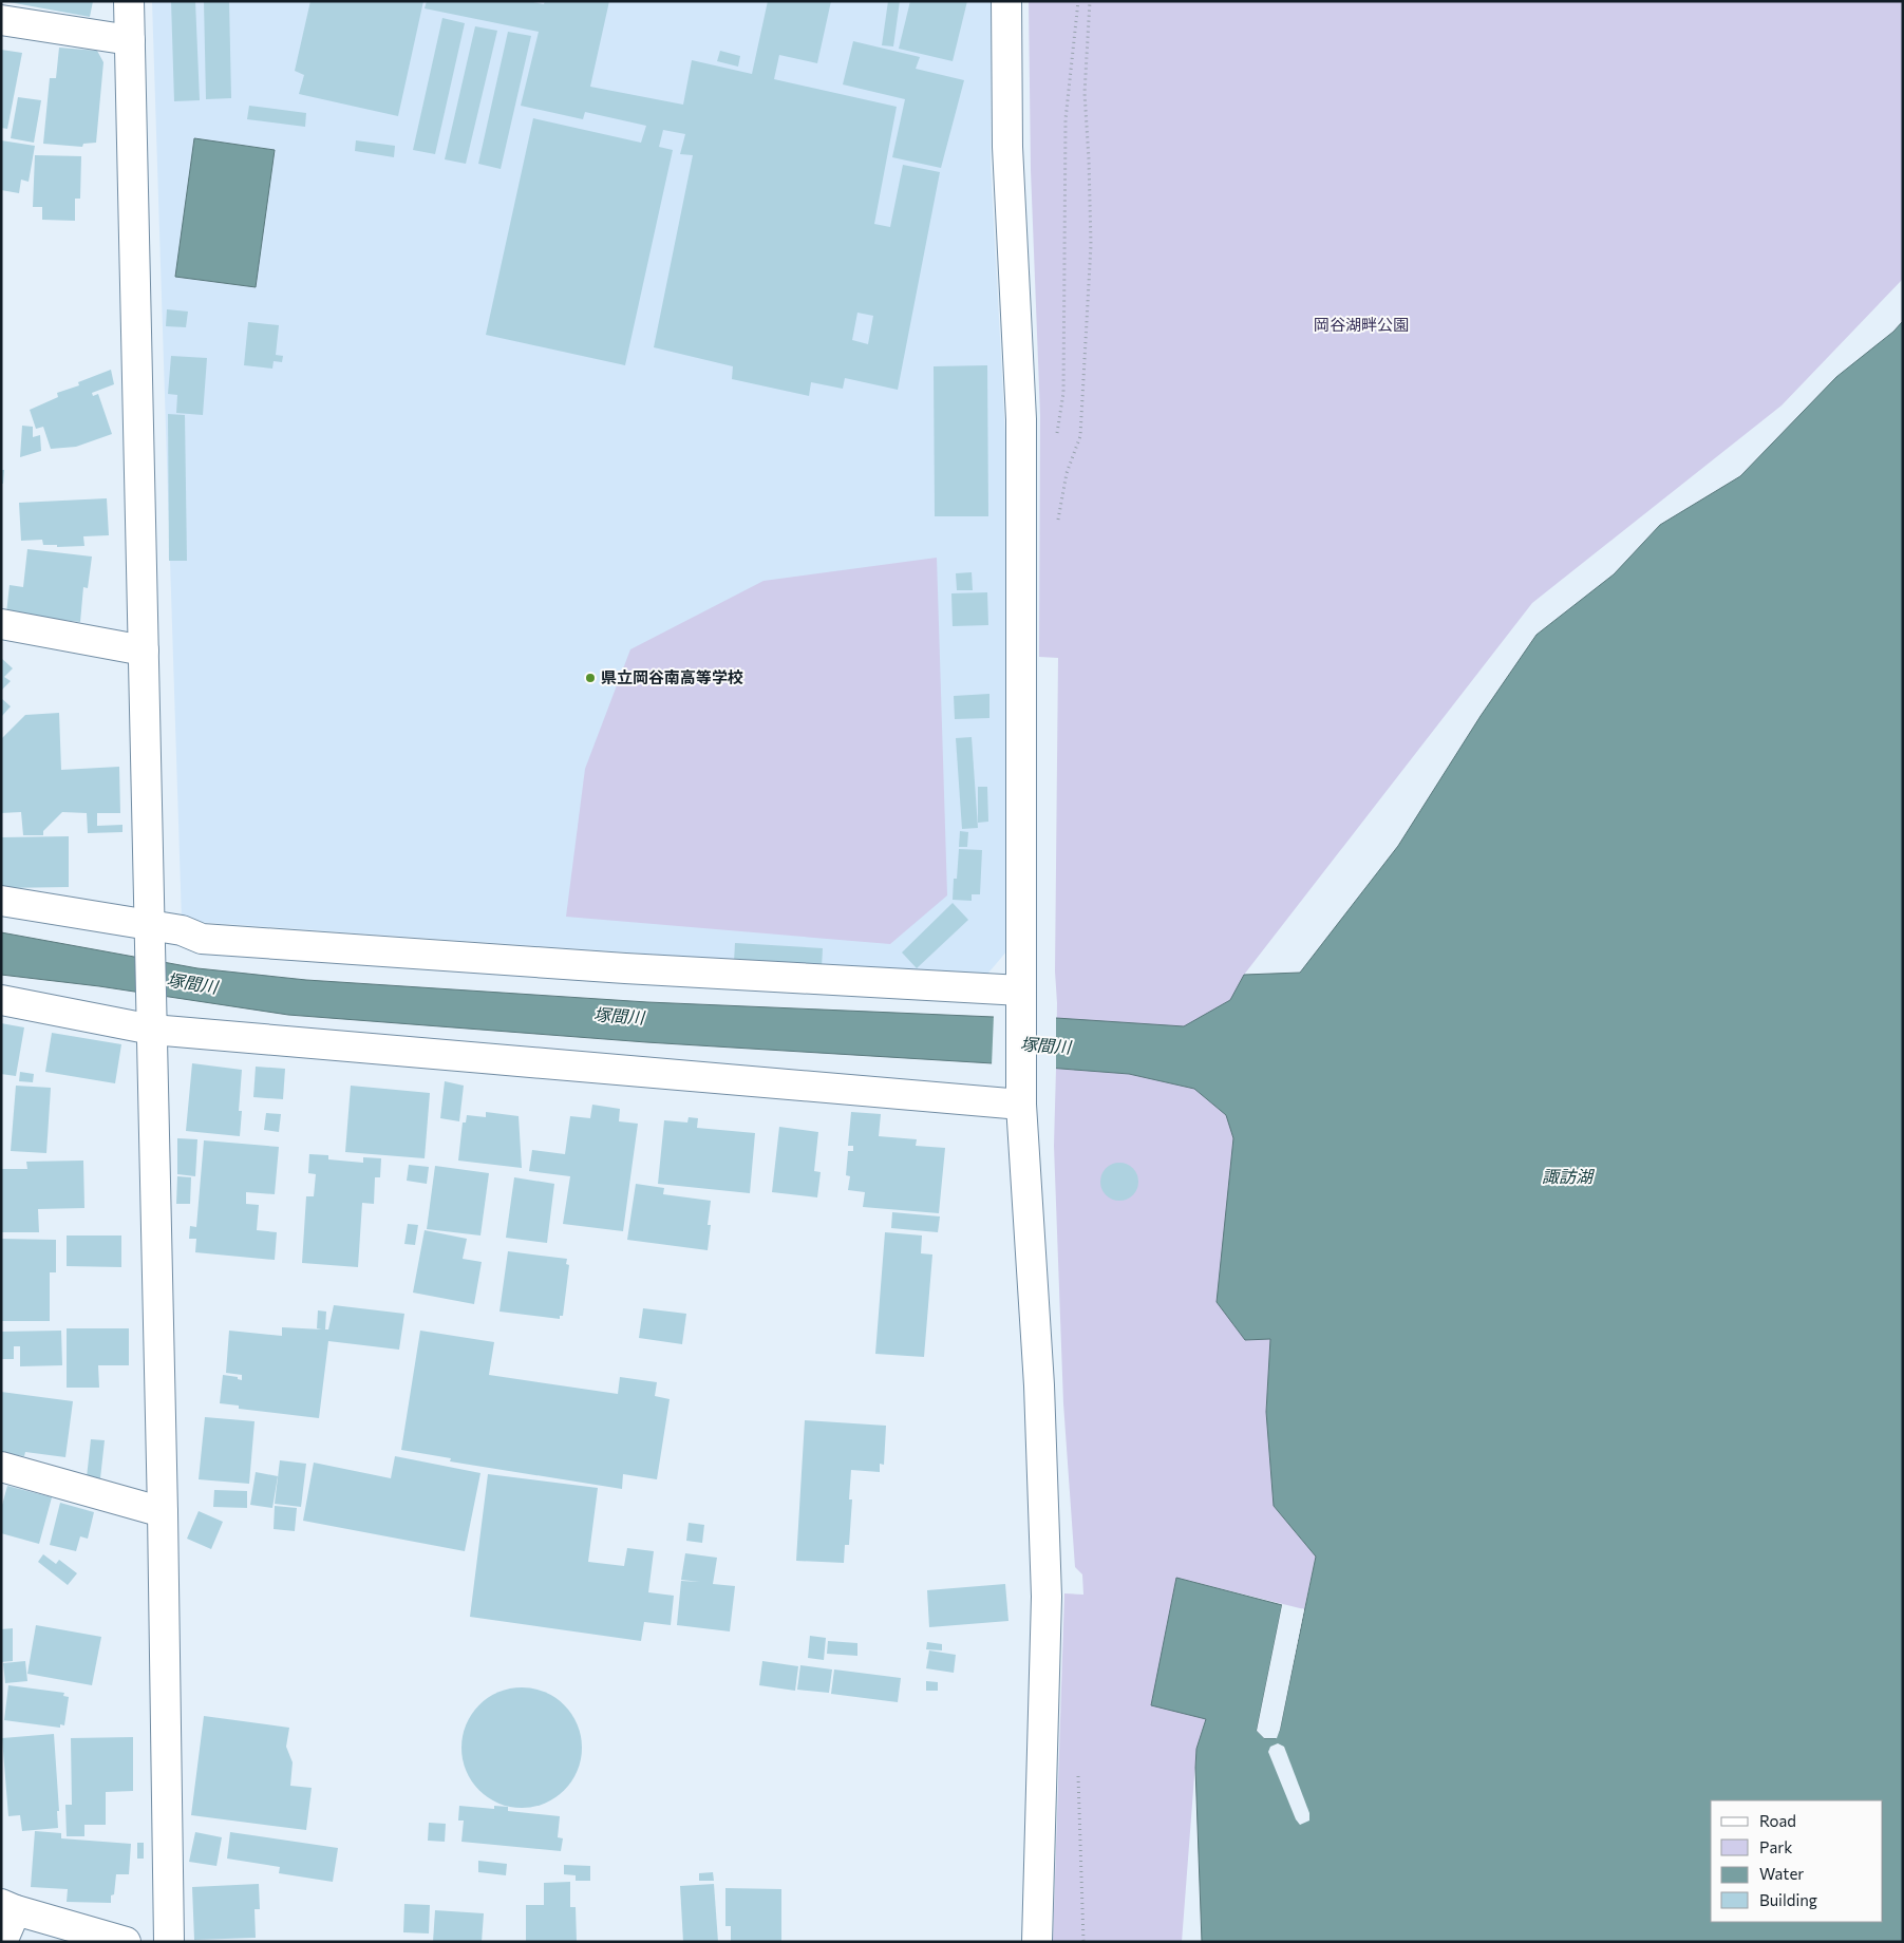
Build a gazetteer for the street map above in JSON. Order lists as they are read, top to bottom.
{
  "water": ["塚間川", "諏訪湖"],
  "parks": ["岡谷湖畔公園"],
  "places": ["県立岡谷南高等学校"],
  "legend": [
    "Road",
    "Park",
    "Water",
    "Building"
  ]
}
